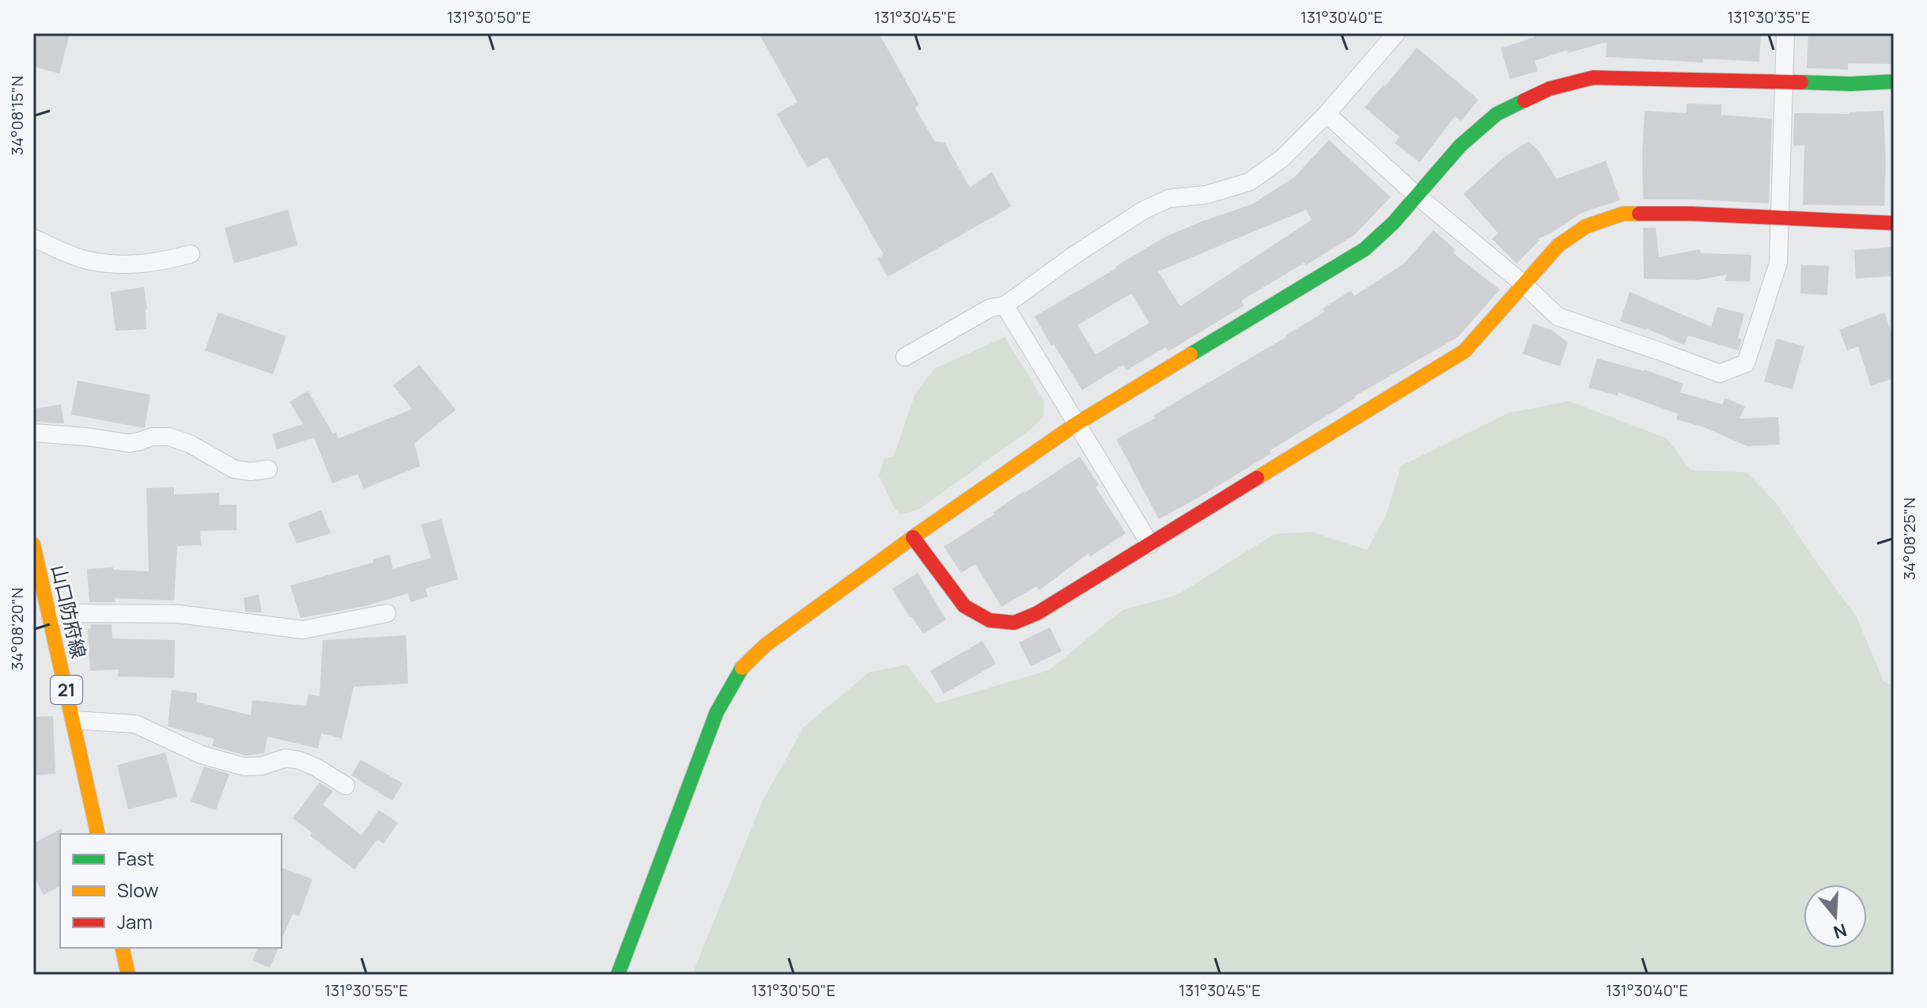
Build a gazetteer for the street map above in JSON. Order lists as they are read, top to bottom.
{
  "streets": {
    "street": ["山口防府線", "21"]
  },
  "legend": ["Fast", "Slow", "Jam"],
  "north": "bottom",
  "coordinates": [
    "131°30'50\"E",
    "131°30'45\"E",
    "131°30'40\"E",
    "131°30'35\"E",
    "34°08'15\"N",
    "34°08'25\"N",
    "34°08'20\"N",
    "131°30'55\"E"
  ]
}
